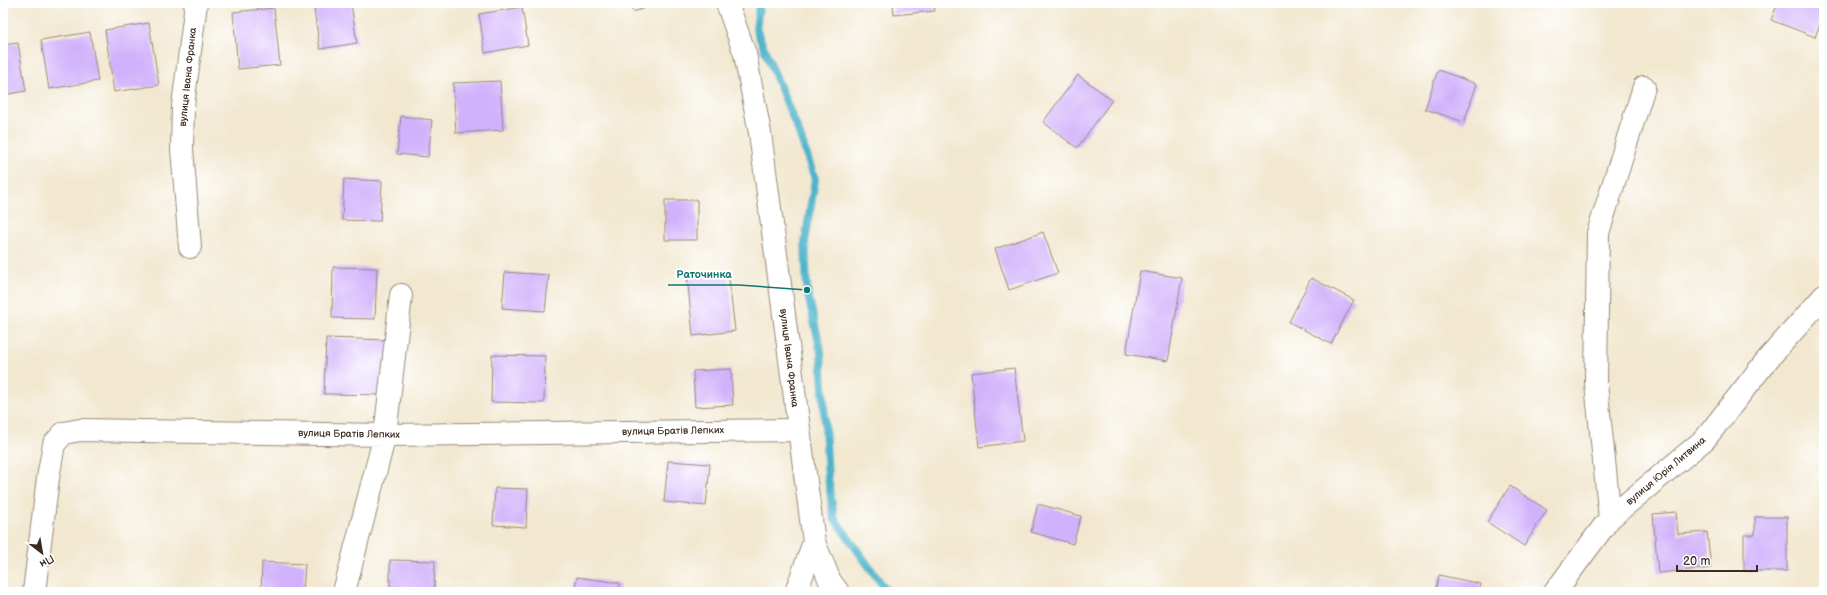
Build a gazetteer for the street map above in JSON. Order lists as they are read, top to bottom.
{
  "streets": {
    "street": ["вулиця Івана Франка", "вулиця Братів Лепких", "вулиця Юрія Литвина"]
  },
  "crossings": [
    ["вулиця Івана Франка", "вулиця Братів Лепких"]
  ],
  "places": ["Раточинка"],
  "scale_bar": "20 m",
  "north": "bottom right"
}
